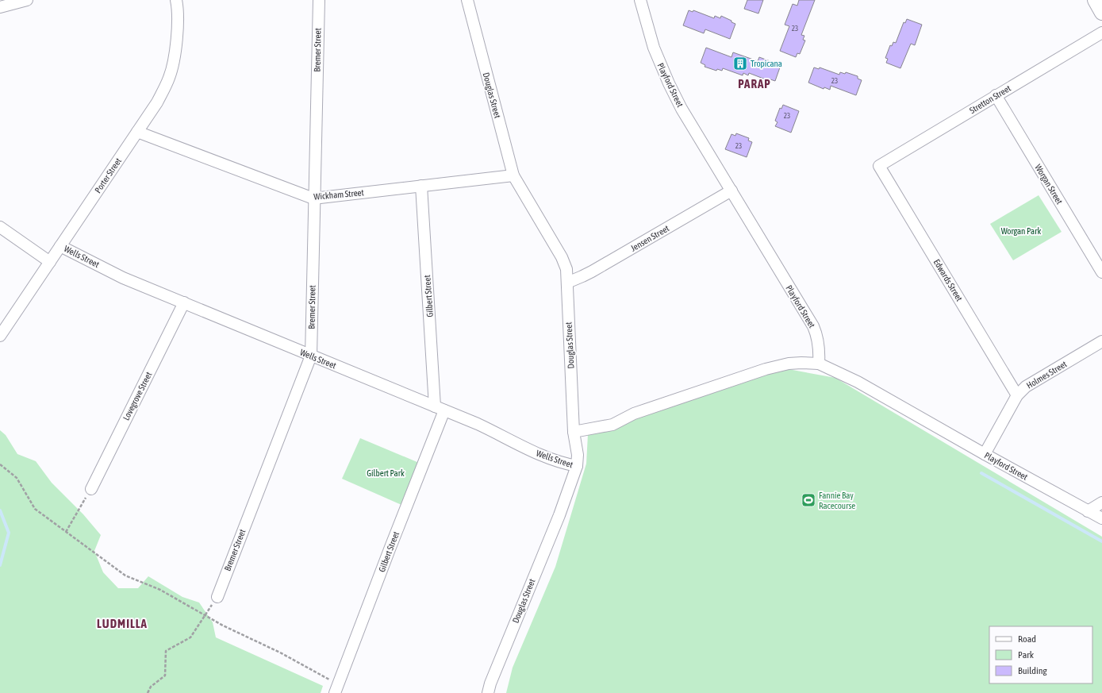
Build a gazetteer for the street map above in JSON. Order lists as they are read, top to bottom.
{
  "streets": {
    "street": [
      "Bremer Street",
      "Playford Street",
      "Douglas Street",
      "Stretton Street",
      "Porter Street",
      "Worgan Street",
      "Wickham Street",
      "Jensen Street",
      "Wells Street",
      "Edwards Street",
      "Gilbert Street",
      "Holmes Street",
      "Lovegrove Street"
    ]
  },
  "crossings": [
    ["Bremer Street", "Wickham Street"],
    ["Bremer Street", "Wells Street"],
    ["Playford Street", "Jensen Street"],
    ["Playford Street", "Holmes Street"],
    ["Douglas Street", "Wickham Street"],
    ["Douglas Street", "Jensen Street"],
    ["Douglas Street", "Wells Street"],
    ["Stretton Street", "Worgan Street"],
    ["Stretton Street", "Edwards Street"],
    ["Porter Street", "Wickham Street"],
    ["Porter Street", "Wells Street"],
    ["Wickham Street", "Gilbert Street"],
    ["Wells Street", "Gilbert Street"],
    ["Wells Street", "Lovegrove Street"],
    ["Edwards Street", "Holmes Street"]
  ],
  "districts": ["PARAP", "LUDMILLA"],
  "parks": ["Worgan Park", "Gilbert Park"],
  "places": {
    "building": ["Tropicana"],
    "sports": ["Fannie Bay Racecourse"]
  },
  "house_numbers": [
    "23",
    "23",
    "23",
    "23"
  ],
  "legend": ["Road", "Park", "Building"]
}
